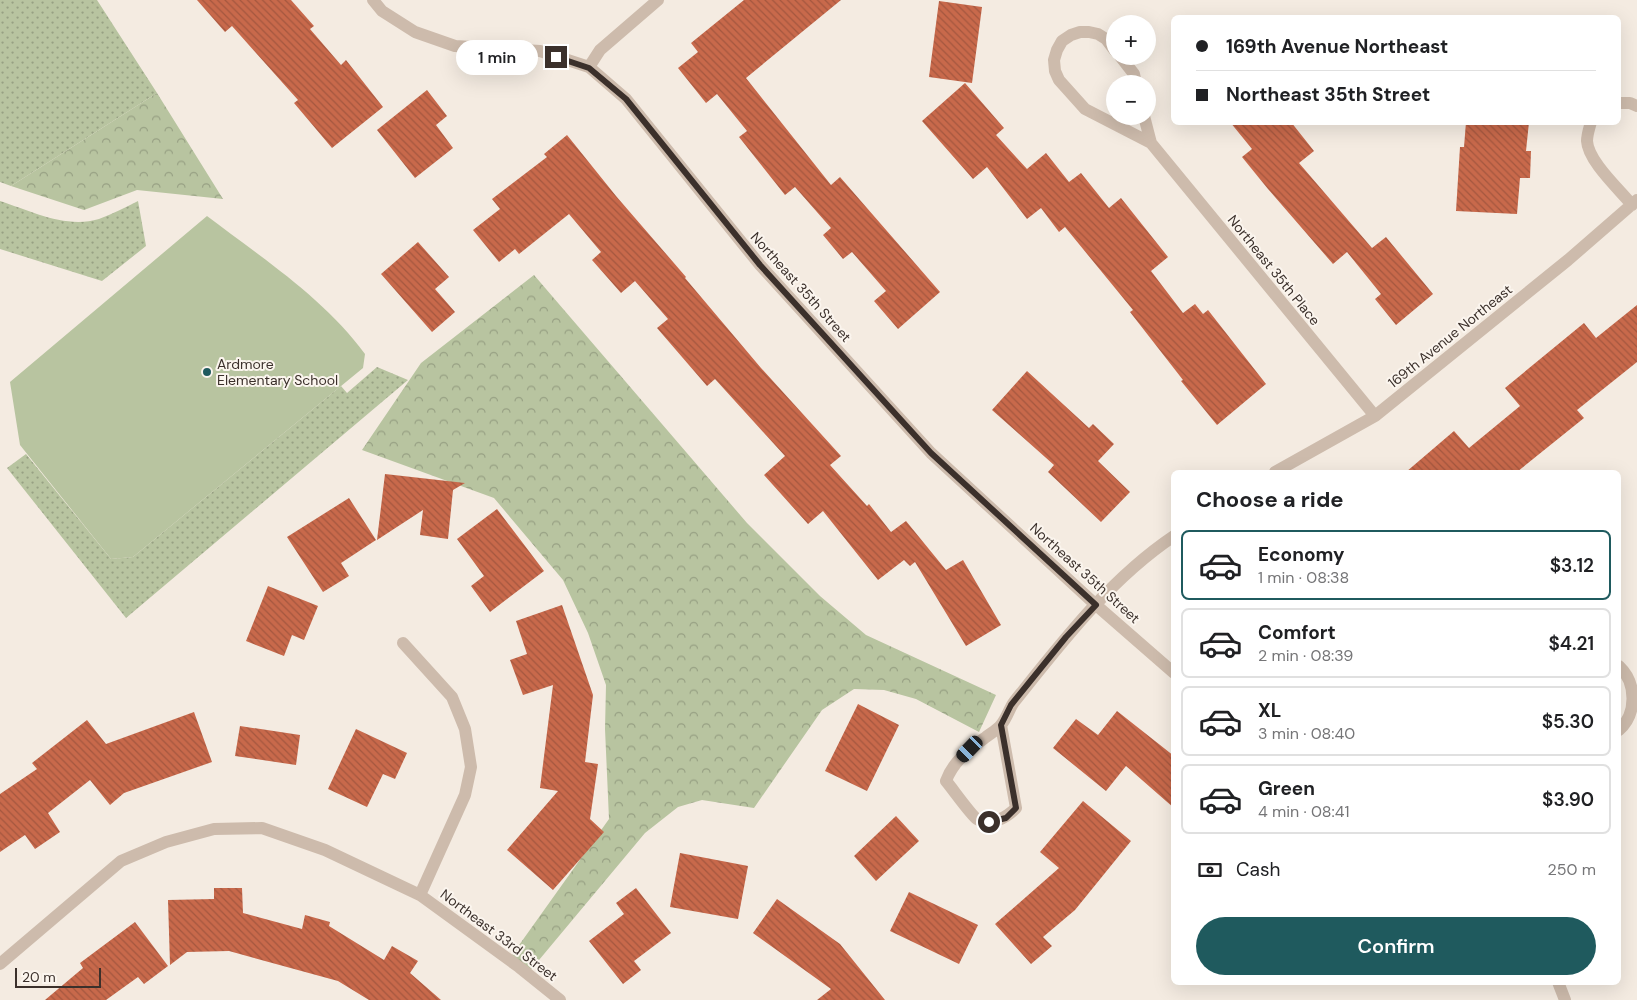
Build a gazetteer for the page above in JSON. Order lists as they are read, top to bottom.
{
  "streets": {
    "street": [
      "Northeast 35th Place",
      "Northeast 35th Street",
      "169th Avenue Northeast",
      "Northeast 33rd Street"
    ]
  },
  "crossings": [
    ["Northeast 35th Place", "169th Avenue Northeast"]
  ],
  "places": ["Ardmore Elementary School"],
  "scale_bar": "20 m",
  "page": {
    "map_buttons": ["+", "−"],
    "banner": ["169th Avenue Northeast", "Northeast 35th Street"],
    "bubble": "1 min",
    "heading": "Choose a ride",
    "list": [
      {
        "name": "Economy",
        "note": "1 min · 08:38",
        "value": "$3.12"
      },
      {
        "name": "Comfort",
        "note": "2 min · 08:39",
        "value": "$4.21"
      },
      {
        "name": "XL",
        "note": "3 min · 08:40",
        "value": "$5.30"
      },
      {
        "name": "Green",
        "note": "4 min · 08:41",
        "value": "$3.90"
      }
    ],
    "pay": ["Cash", "250 m"],
    "buttons": "Confirm",
    "scale": "20 m"
  }
}
